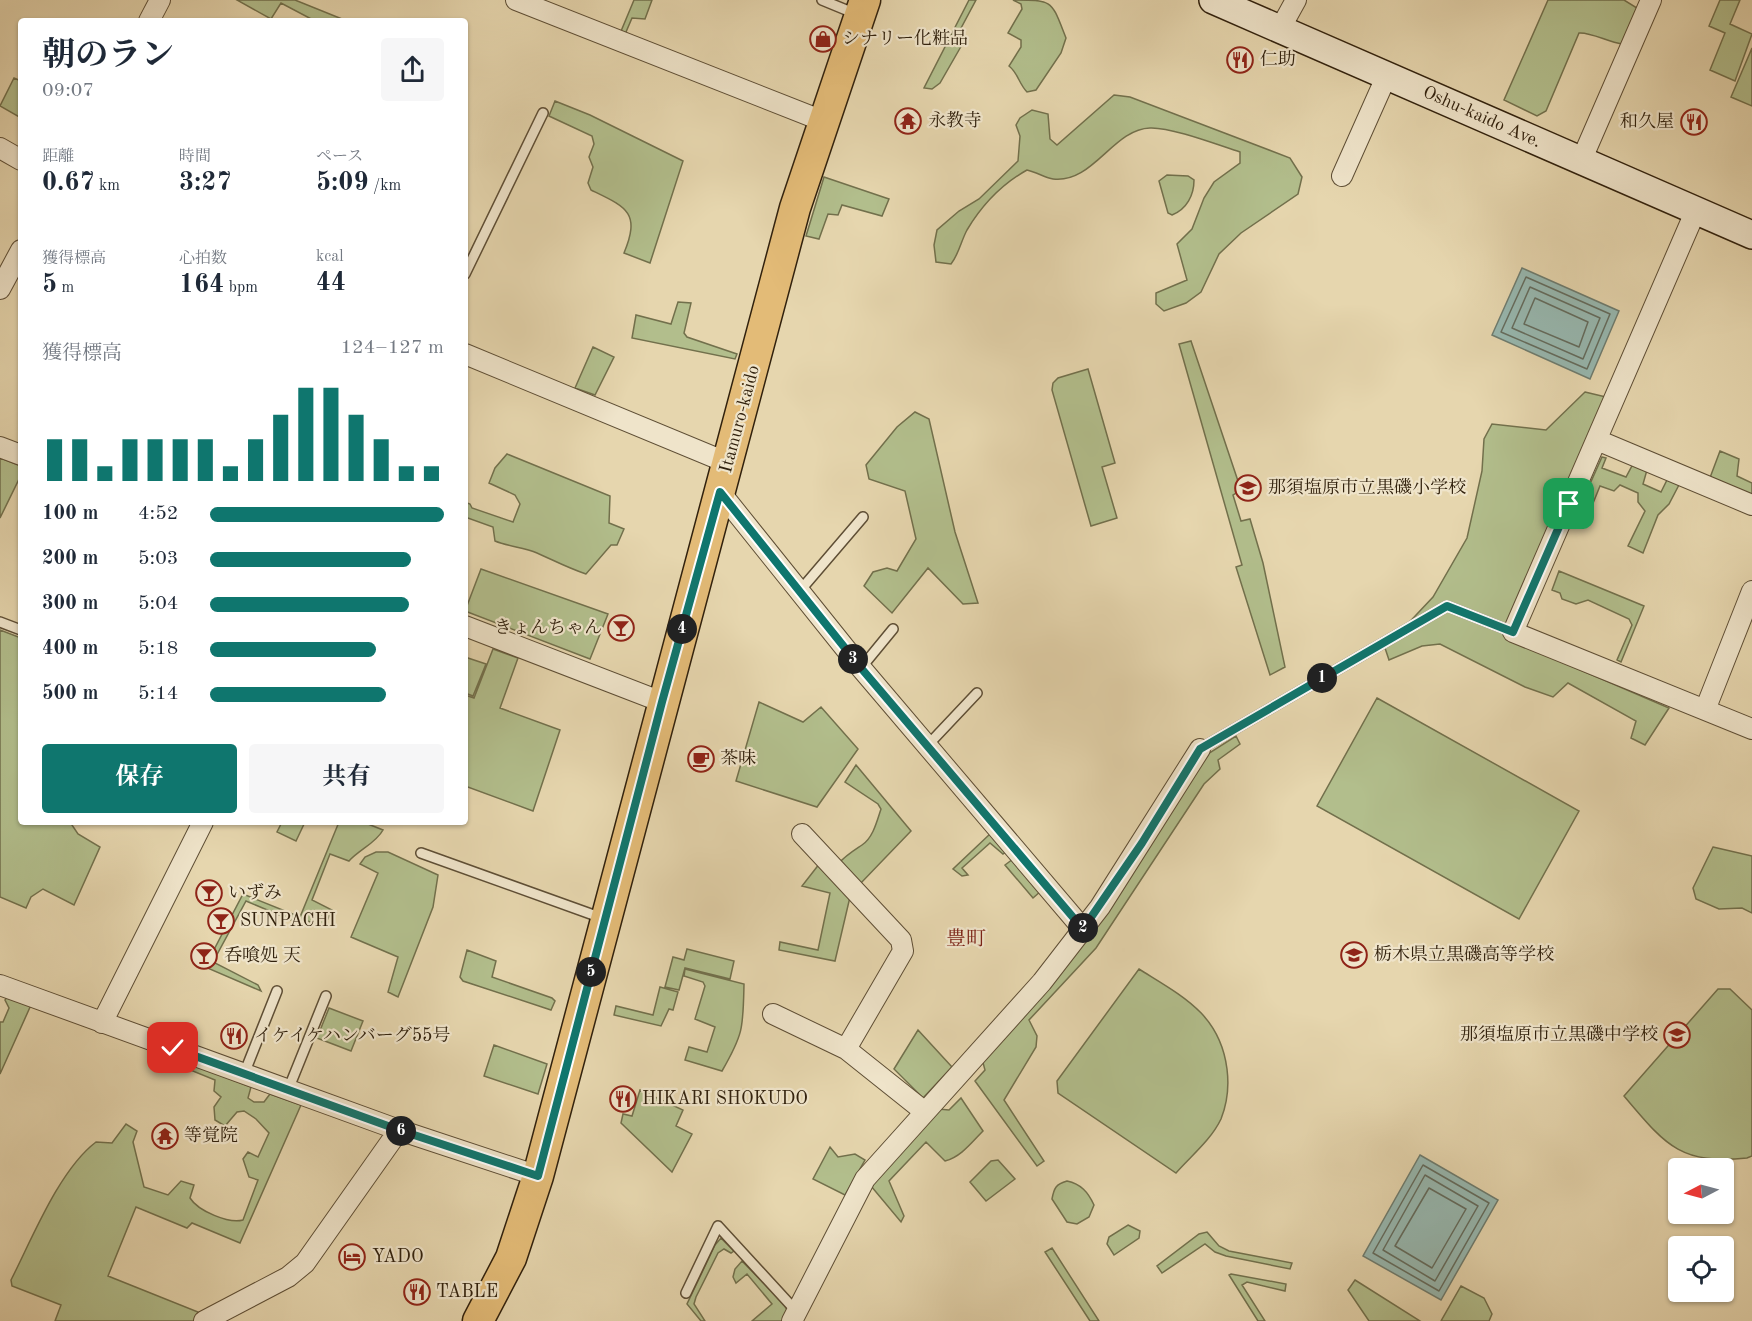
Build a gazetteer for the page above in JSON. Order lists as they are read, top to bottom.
{
  "streets": {
    "main road": ["Oshu-kaido Ave.", "Itamuro-kaido"]
  },
  "districts": ["豊町"],
  "places": {
    "shop": ["シナリー化粧品"],
    "restaurant": [
      "仁助",
      "和久屋",
      "イケイケハンバーグ55号",
      "HIKARI SHOKUDO",
      "TABLE"
    ],
    "temple": ["永教寺", "等覚院"],
    "school or university": ["那須塩原市立黒磯小学校", "栃木県立黒磯高等学校", "那須塩原市立黒磯中学校"],
    "bar": [
      "きょんちゃん",
      "いずみ",
      "SUNPACHI",
      "呑喰処 天"
    ],
    "cafe": ["茶味"],
    "hotel": ["YADO"]
  },
  "north": "left",
  "page": {
    "heading": ["朝のラン", "09:07"],
    "stats": [
      ["距離", "0.67 km"],
      ["時間", "3:27"],
      ["ペース", "5:09 /km"],
      ["獲得標高", "5 m"],
      ["心拍数", "164 bpm"],
      ["kcal", "44"]
    ],
    "chart": ["獲得標高", "124–127 m"],
    "list": [
      {
        "name": "100 m",
        "note": "4:52"
      },
      {
        "name": "200 m",
        "note": "5:03"
      },
      {
        "name": "300 m",
        "note": "5:04"
      },
      {
        "name": "400 m",
        "note": "5:18"
      },
      {
        "name": "500 m",
        "note": "5:14"
      }
    ],
    "pins": [
      "4",
      "3",
      "1",
      "2",
      "5",
      "6"
    ],
    "buttons": ["保存", "共有"]
  }
}
